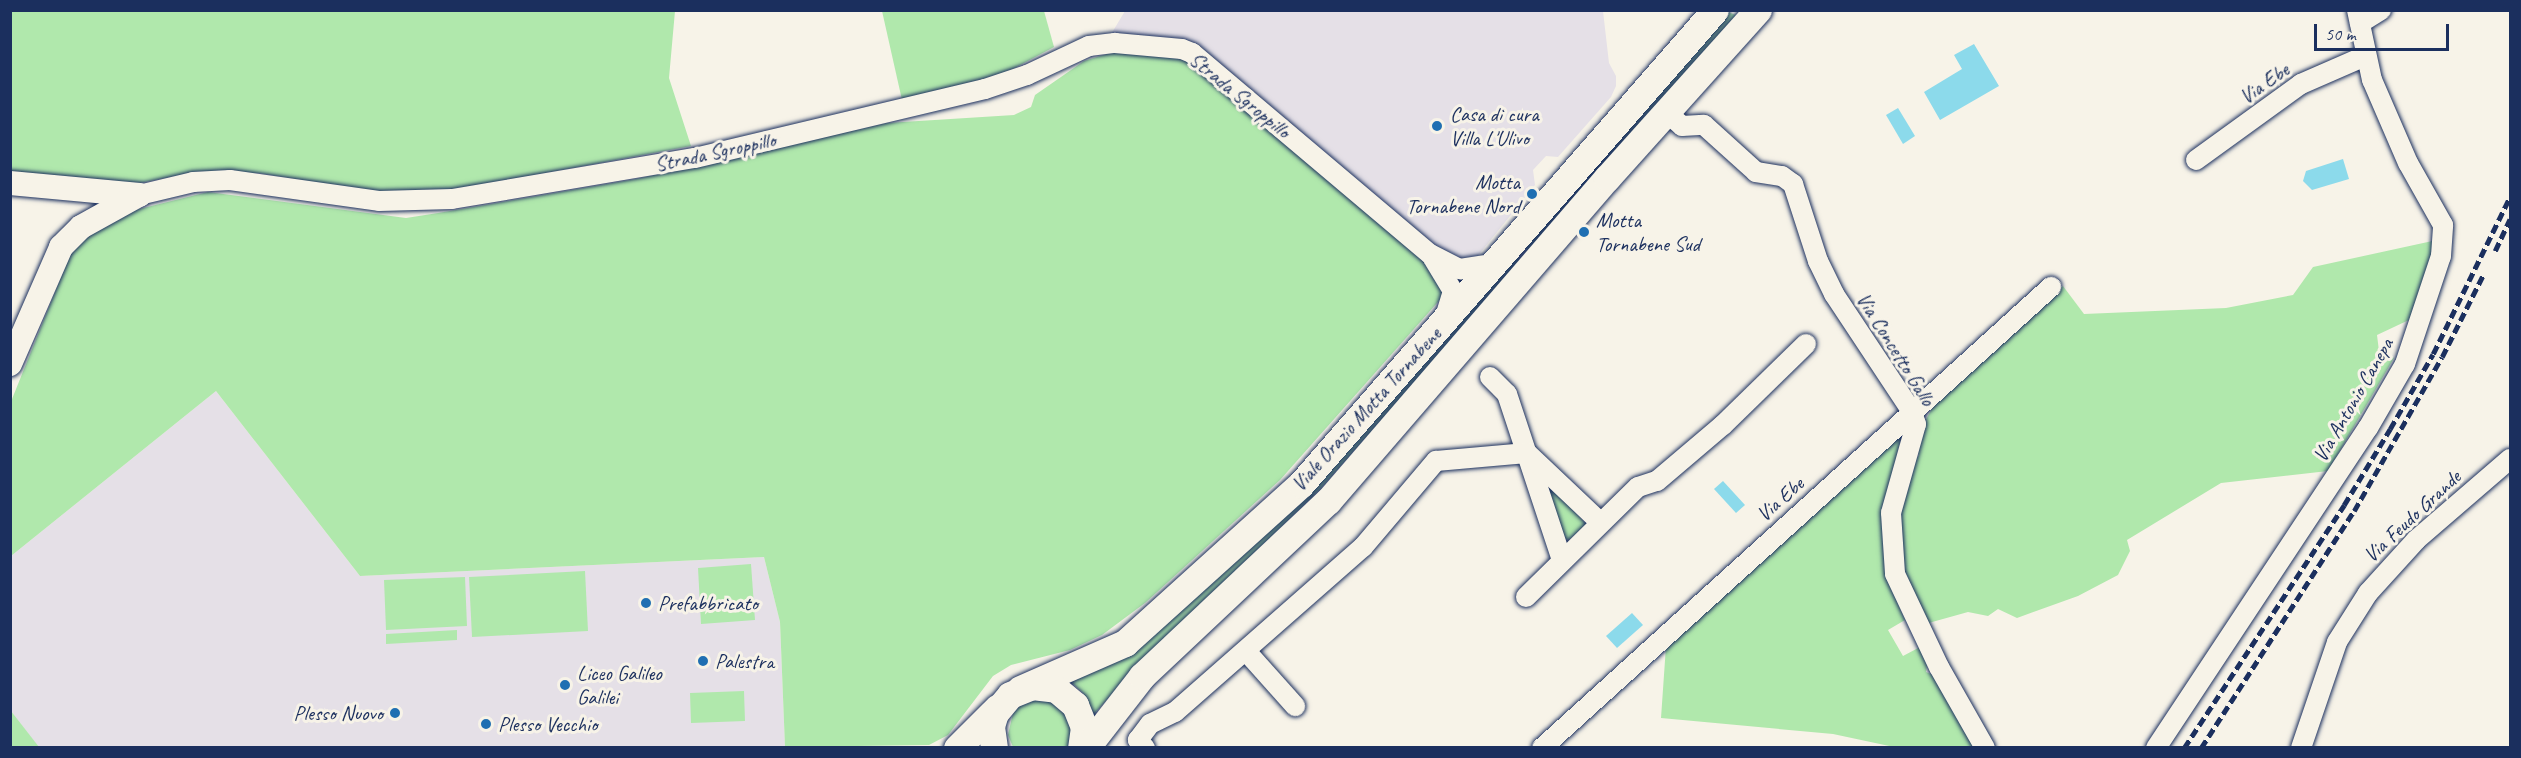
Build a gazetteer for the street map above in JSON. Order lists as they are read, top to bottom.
{
  "streets": {
    "main road": ["Viale Orazio Motta Tornabene"],
    "street": [
      "Via Ebe",
      "Strada Sgroppillo",
      "Via Concetto Gallo",
      "Via Antonio Canepa",
      "Via Feudo Grande"
    ]
  },
  "crossings": [
    ["Via Ebe", "Via Concetto Gallo"],
    ["Via Ebe", "Via Antonio Canepa"],
    ["Via Concetto Gallo", "Viale Orazio Motta Tornabene"]
  ],
  "places": [
    "Casa di cura Villa L'Ulivo",
    "Motta Tornabene Nord",
    "Motta Tornabene Sud",
    "Prefabbricato",
    "Palestra",
    "Liceo Galileo Galilei",
    "Plesso Nuovo",
    "Plesso Vecchio"
  ],
  "scale_bar": "50 m"
}
